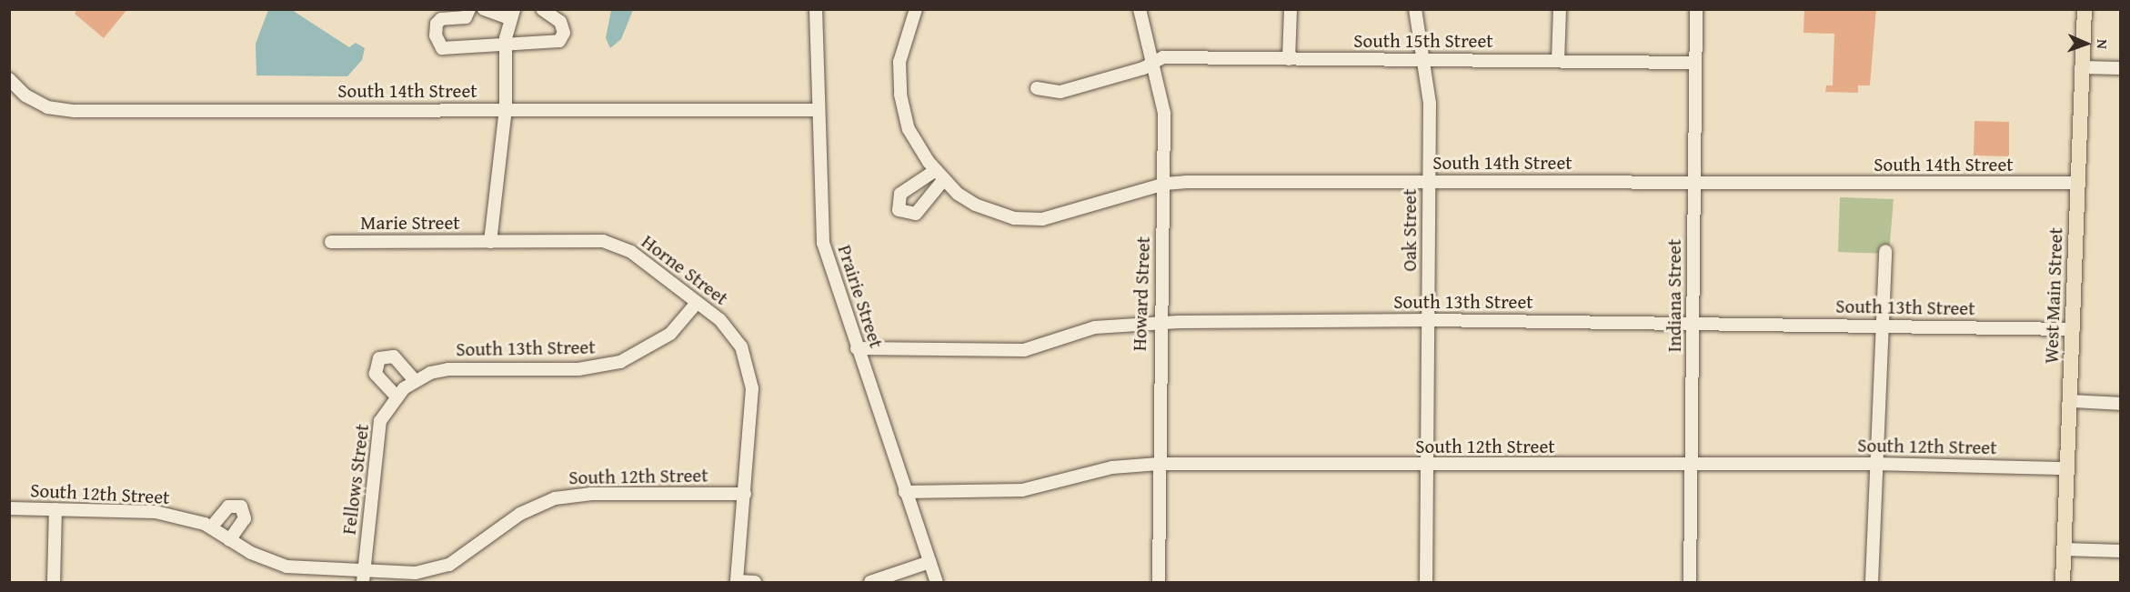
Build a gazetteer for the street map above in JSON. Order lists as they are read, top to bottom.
{
  "streets": {
    "main road": ["West Main Street"],
    "street": [
      "South 15th Street",
      "South 14th Street",
      "Marie Street",
      "Oak Street",
      "Horne Street",
      "Howard Street",
      "Indiana Street",
      "Prairie Street",
      "South 13th Street",
      "South 12th Street",
      "Fellows Street"
    ]
  },
  "crossings": [
    ["South 15th Street", "Oak Street"],
    ["South 15th Street", "Howard Street"],
    ["South 15th Street", "Indiana Street"],
    ["South 14th Street", "Oak Street"],
    ["South 14th Street", "Howard Street"],
    ["South 14th Street", "Indiana Street"],
    ["South 14th Street", "West Main Street"],
    ["South 14th Street", "Prairie Street"],
    ["Marie Street", "Horne Street"],
    ["Oak Street", "South 13th Street"],
    ["Oak Street", "South 12th Street"],
    ["Horne Street", "South 13th Street"],
    ["Horne Street", "South 12th Street"],
    ["Howard Street", "South 13th Street"],
    ["Howard Street", "South 12th Street"],
    ["Indiana Street", "South 13th Street"],
    ["Indiana Street", "South 12th Street"],
    ["West Main Street", "South 13th Street"],
    ["West Main Street", "South 12th Street"],
    ["Prairie Street", "South 13th Street"],
    ["Prairie Street", "South 12th Street"],
    ["South 13th Street", "Fellows Street"],
    ["South 12th Street", "Fellows Street"]
  ],
  "north": "right"
}
